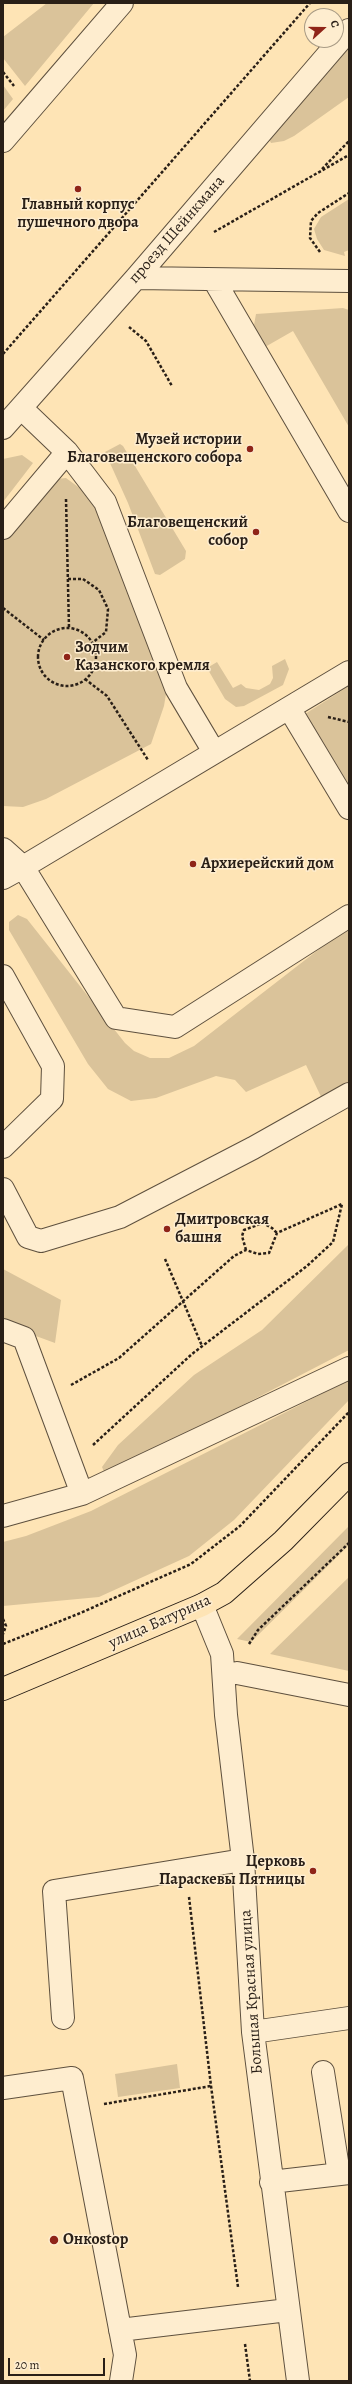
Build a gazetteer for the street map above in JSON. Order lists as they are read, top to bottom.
{
  "streets": {
    "main road": ["улица Батурина"],
    "street": ["проезд Шейнкмана", "Большая Красная улица"]
  },
  "crossings": [
    ["улица Батурина", "Большая Красная улица"]
  ],
  "places": [
    "Главный корпус пушечного двора",
    "Музей истории Благовещенского собора",
    "Благовещенский собор",
    "Зодчим Казанского кремля",
    "Архиерейский дом",
    "Дмитровская башня",
    "Церковь Параскевы Пятницы",
    "Онкоstop"
  ],
  "scale_bar": "20 m",
  "north": "right"
}
